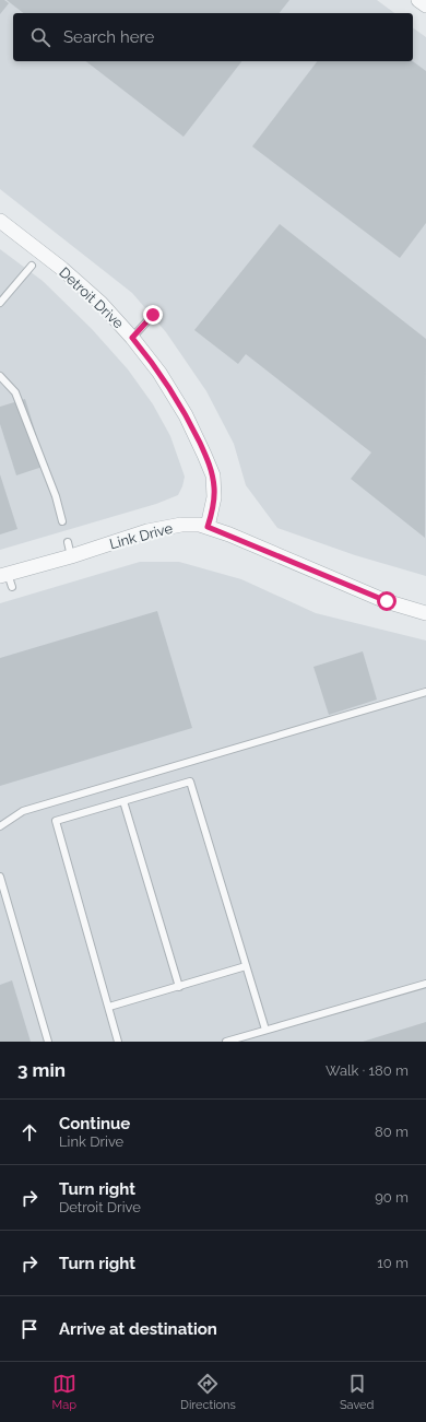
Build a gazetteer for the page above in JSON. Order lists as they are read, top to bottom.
{
  "streets": {
    "street": ["Detroit Drive", "Link Drive"]
  },
  "crossings": [
    ["Detroit Drive", "Link Drive"]
  ],
  "page": {
    "search": "Search here",
    "heading": ["3 min", "Walk · 180 m"],
    "list": [
      ["Continue", "Link Drive", "80 m"],
      ["Turn right", "Detroit Drive", "90 m"],
      ["Turn right", "10 m"],
      "Arrive at destination"
    ],
    "nav": ["Map", "Directions", "Saved"]
  }
}
